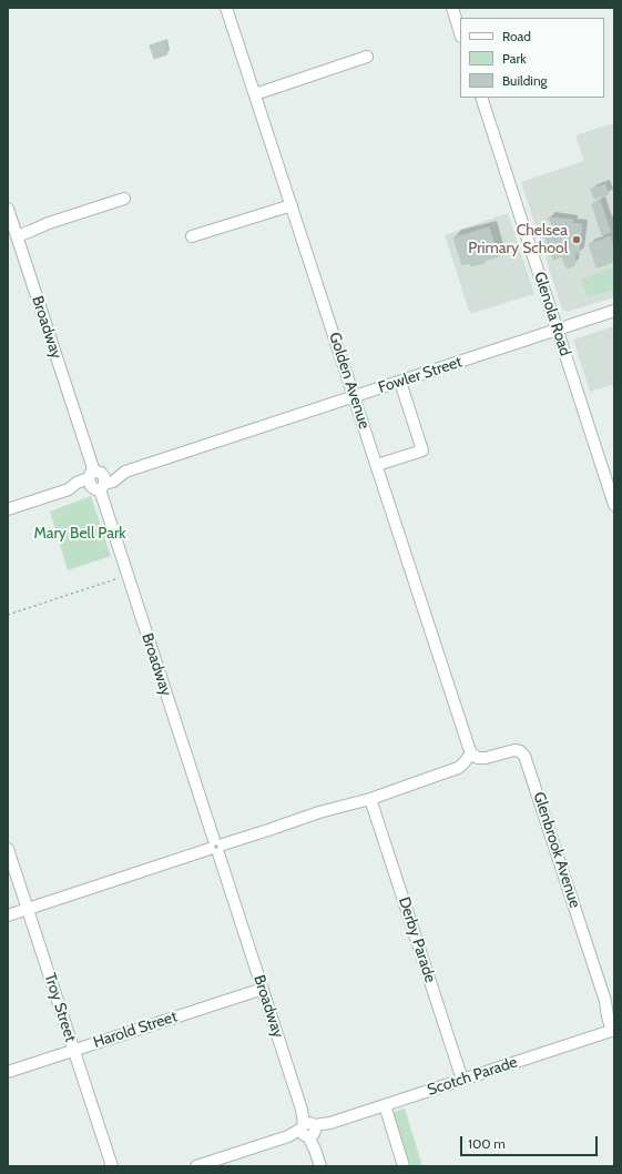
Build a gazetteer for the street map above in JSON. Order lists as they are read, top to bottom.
{
  "streets": {
    "street": [
      "Glenola Road",
      "Broadway",
      "Fowler Street",
      "Golden Avenue",
      "Glenbrook Avenue",
      "Derby Parade",
      "Troy Street",
      "Harold Street",
      "Scotch Parade"
    ]
  },
  "crossings": [
    ["Glenola Road", "Fowler Street"],
    ["Broadway", "Fowler Street"],
    ["Broadway", "Harold Street"],
    ["Broadway", "Scotch Parade"],
    ["Fowler Street", "Golden Avenue"],
    ["Golden Avenue", "Glenbrook Avenue"],
    ["Glenbrook Avenue", "Scotch Parade"],
    ["Derby Parade", "Scotch Parade"],
    ["Troy Street", "Harold Street"]
  ],
  "parks": ["Mary Bell Park"],
  "places": ["Chelsea Primary School"],
  "legend": ["Road", "Park", "Building"],
  "scale_bar": "100 m"
}
